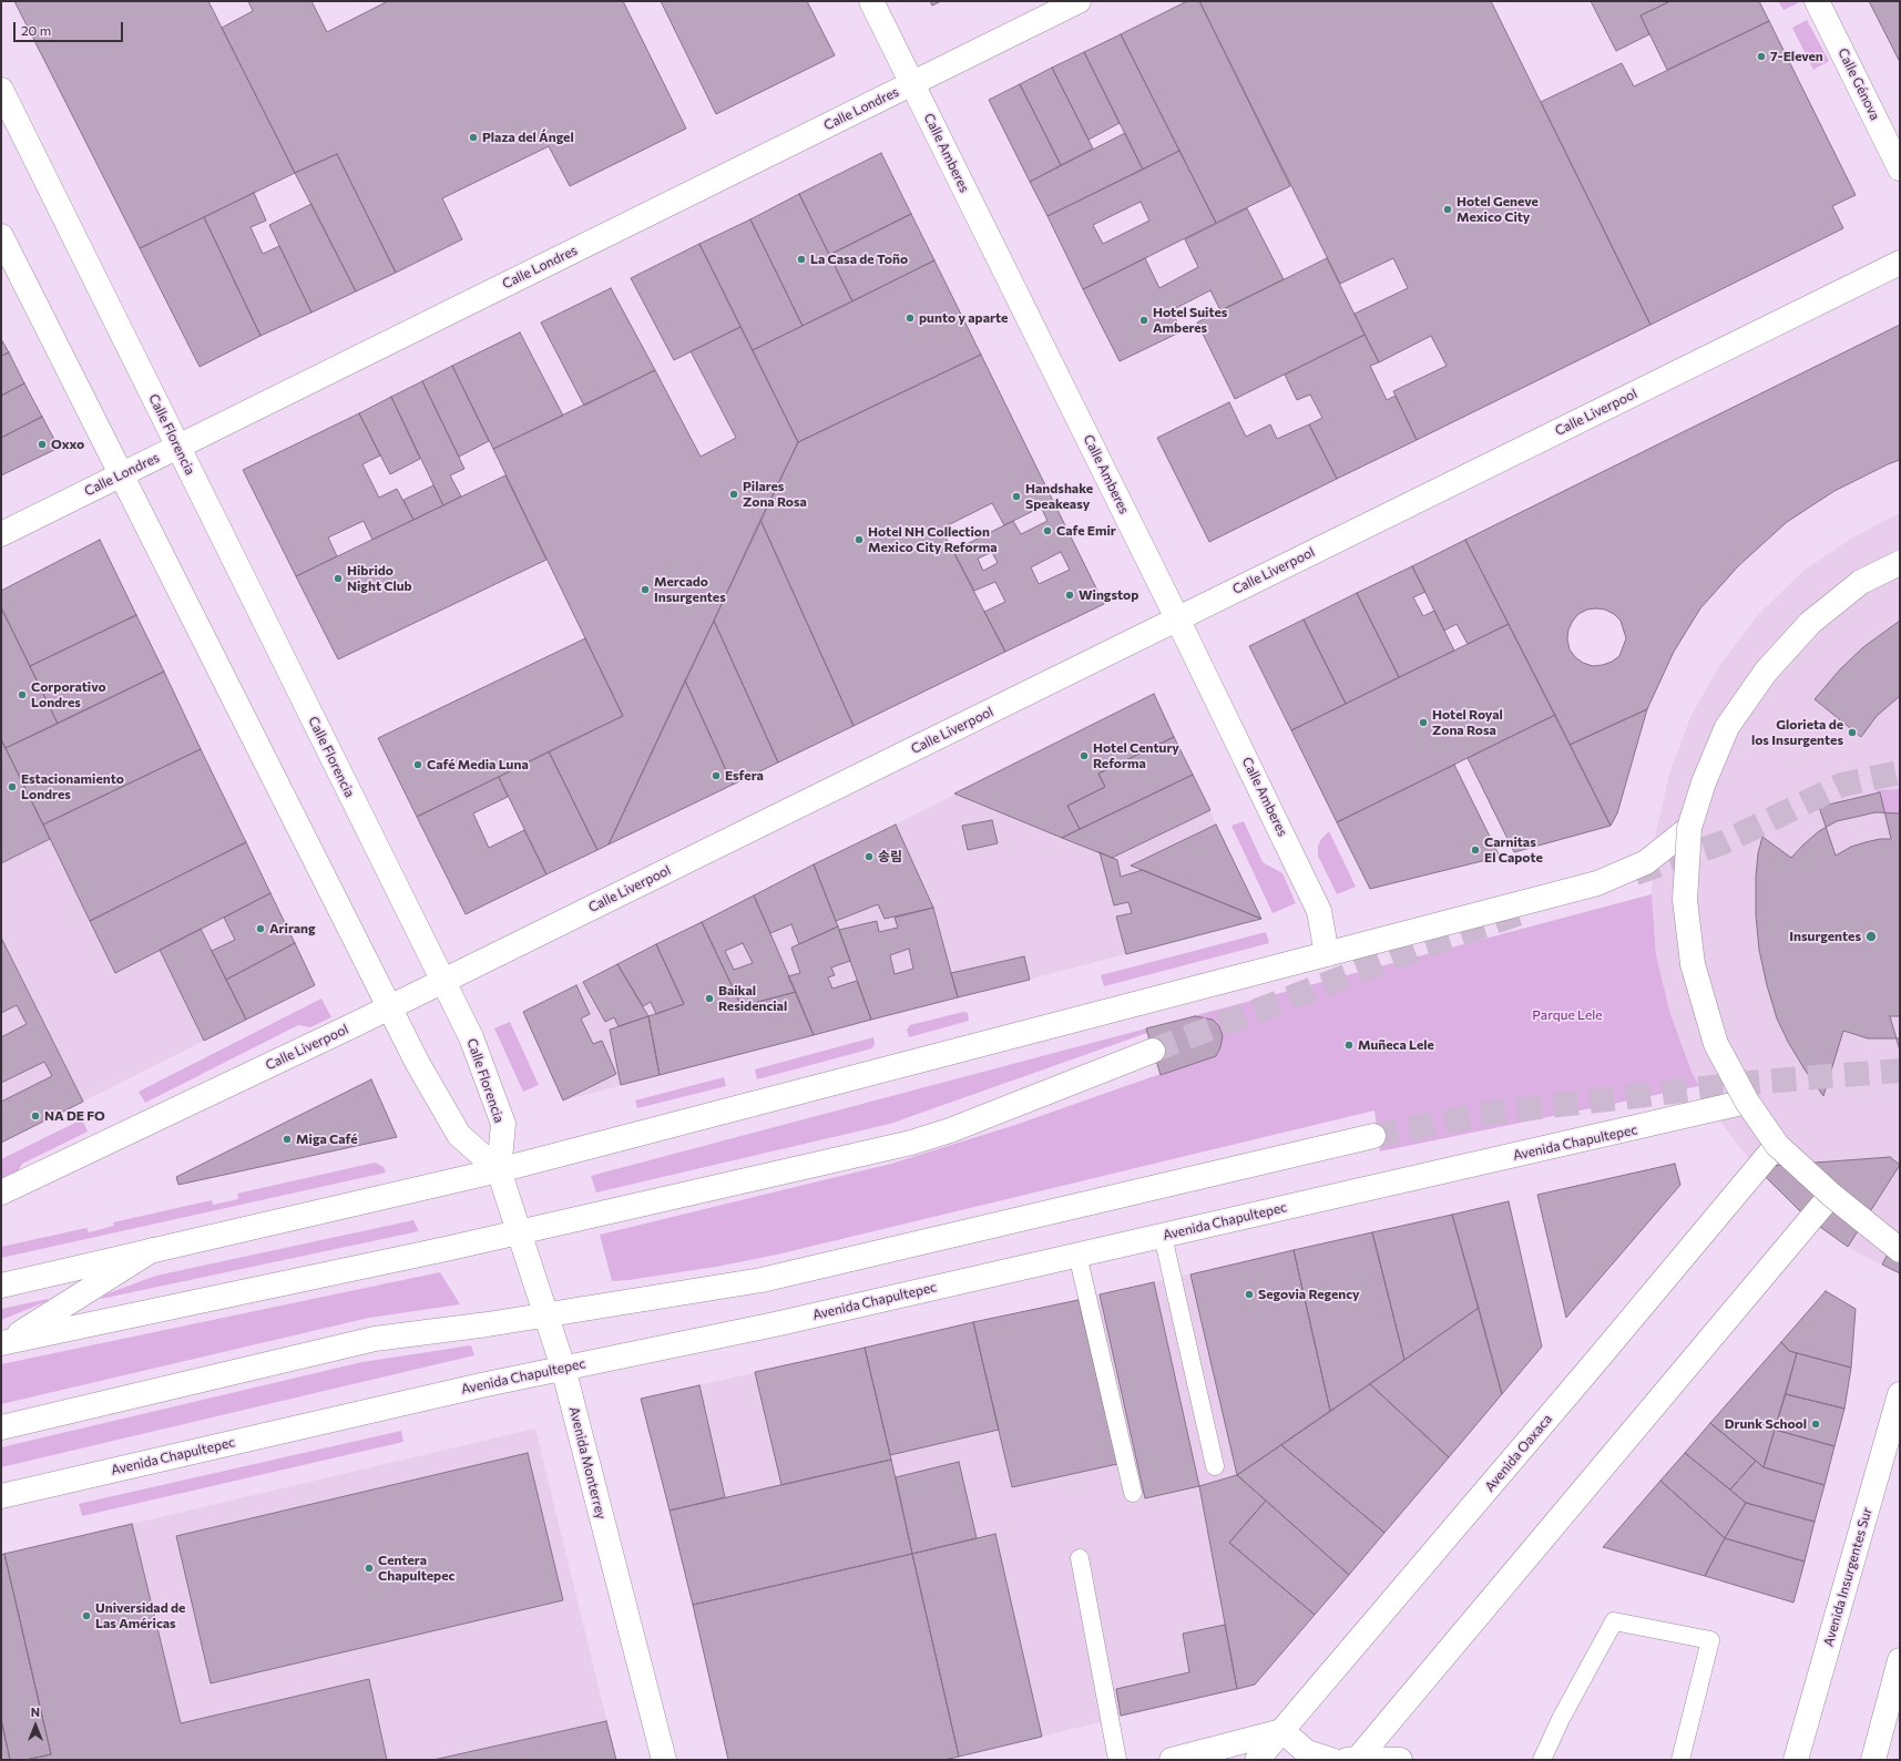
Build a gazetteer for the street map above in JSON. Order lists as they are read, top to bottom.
{
  "streets": {
    "main road": [
      "Calle Génova",
      "Calle Londres",
      "Calle Amberes",
      "Calle Liverpool",
      "Calle Florencia",
      "Avenida Chapultepec",
      "Avenida Oaxaca",
      "Avenida Monterrey",
      "Avenida Insurgentes Sur"
    ]
  },
  "crossings": [
    ["Calle Londres", "Calle Amberes"],
    ["Calle Londres", "Calle Florencia"],
    ["Calle Amberes", "Calle Liverpool"],
    ["Calle Liverpool", "Calle Florencia"],
    ["Calle Florencia", "Avenida Monterrey"],
    ["Avenida Chapultepec", "Avenida Monterrey"]
  ],
  "parks": ["Parque Lele"],
  "places": [
    "7-Eleven",
    "Plaza del Ángel",
    "Hotel Geneve Mexico City",
    "La Casa de Toño",
    "punto y aparte",
    "Hotel Suites Amberes",
    "Oxxo",
    "Pilares Zona Rosa",
    "Handshake Speakeasy",
    "Cafe Emir",
    "Hotel NH Collection Mexico City Reforma",
    "Hibrido Night Club",
    "Mercado Insurgentes",
    "Wingstop",
    "Corporativo Londres",
    "Hotel Royal Zona Rosa",
    "Glorieta de los Insurgentes",
    "Hotel Century Reforma",
    "Café Media Luna",
    "Esfera",
    "Estacionamiento Londres",
    "Carnitas El Capote",
    "송림",
    "Arirang",
    "Insurgentes",
    "Baikal Residencial",
    "Muñeca Lele",
    "NA DE FO",
    "Miga Café",
    "Segovia Regency",
    "Drunk School",
    "Centera Chapultepec",
    "Universidad de Las Américas"
  ],
  "scale_bar": "20 m",
  "north": "top"
}
